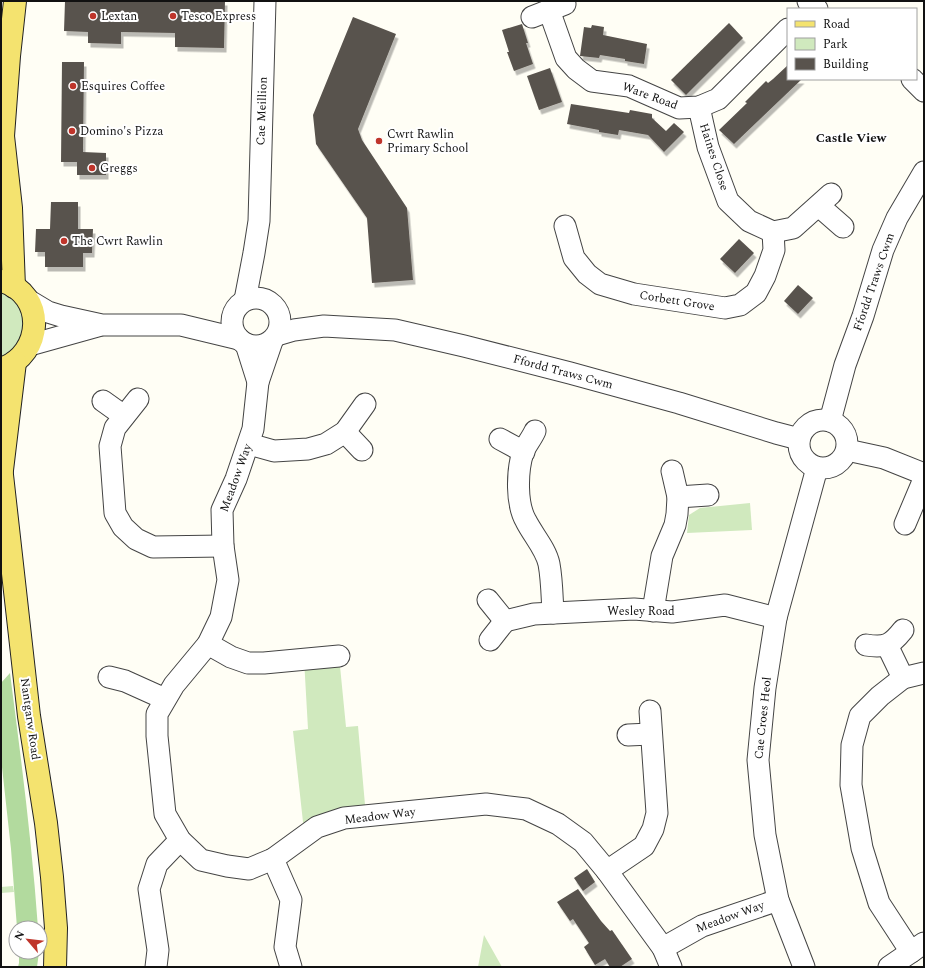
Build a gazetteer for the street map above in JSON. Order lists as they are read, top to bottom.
{
  "streets": {
    "main road": ["Nantgarw Road"],
    "street": [
      "Ware Road",
      "Cae Meillion",
      "Haines Close",
      "Ffordd Traws Cwm",
      "Corbett Grove",
      "Meadow Way",
      "Wesley Road",
      "Cae Croes Heol"
    ]
  },
  "crossings": [
    ["Ware Road", "Haines Close"],
    ["Cae Meillion", "Ffordd Traws Cwm"],
    ["Cae Meillion", "Meadow Way"],
    ["Haines Close", "Corbett Grove"],
    ["Ffordd Traws Cwm", "Meadow Way"],
    ["Ffordd Traws Cwm", "Cae Croes Heol"],
    ["Meadow Way", "Cae Croes Heol"],
    ["Wesley Road", "Cae Croes Heol"]
  ],
  "districts": ["Castle View"],
  "places": [
    "Lextan",
    "Tesco Express",
    "Esquires Coffee",
    "Domino's Pizza",
    "Cwrt Rawlin Primary School",
    "Greggs",
    "The Cwrt Rawlin"
  ],
  "legend": ["Road", "Park", "Building"],
  "north": "top left"
}
